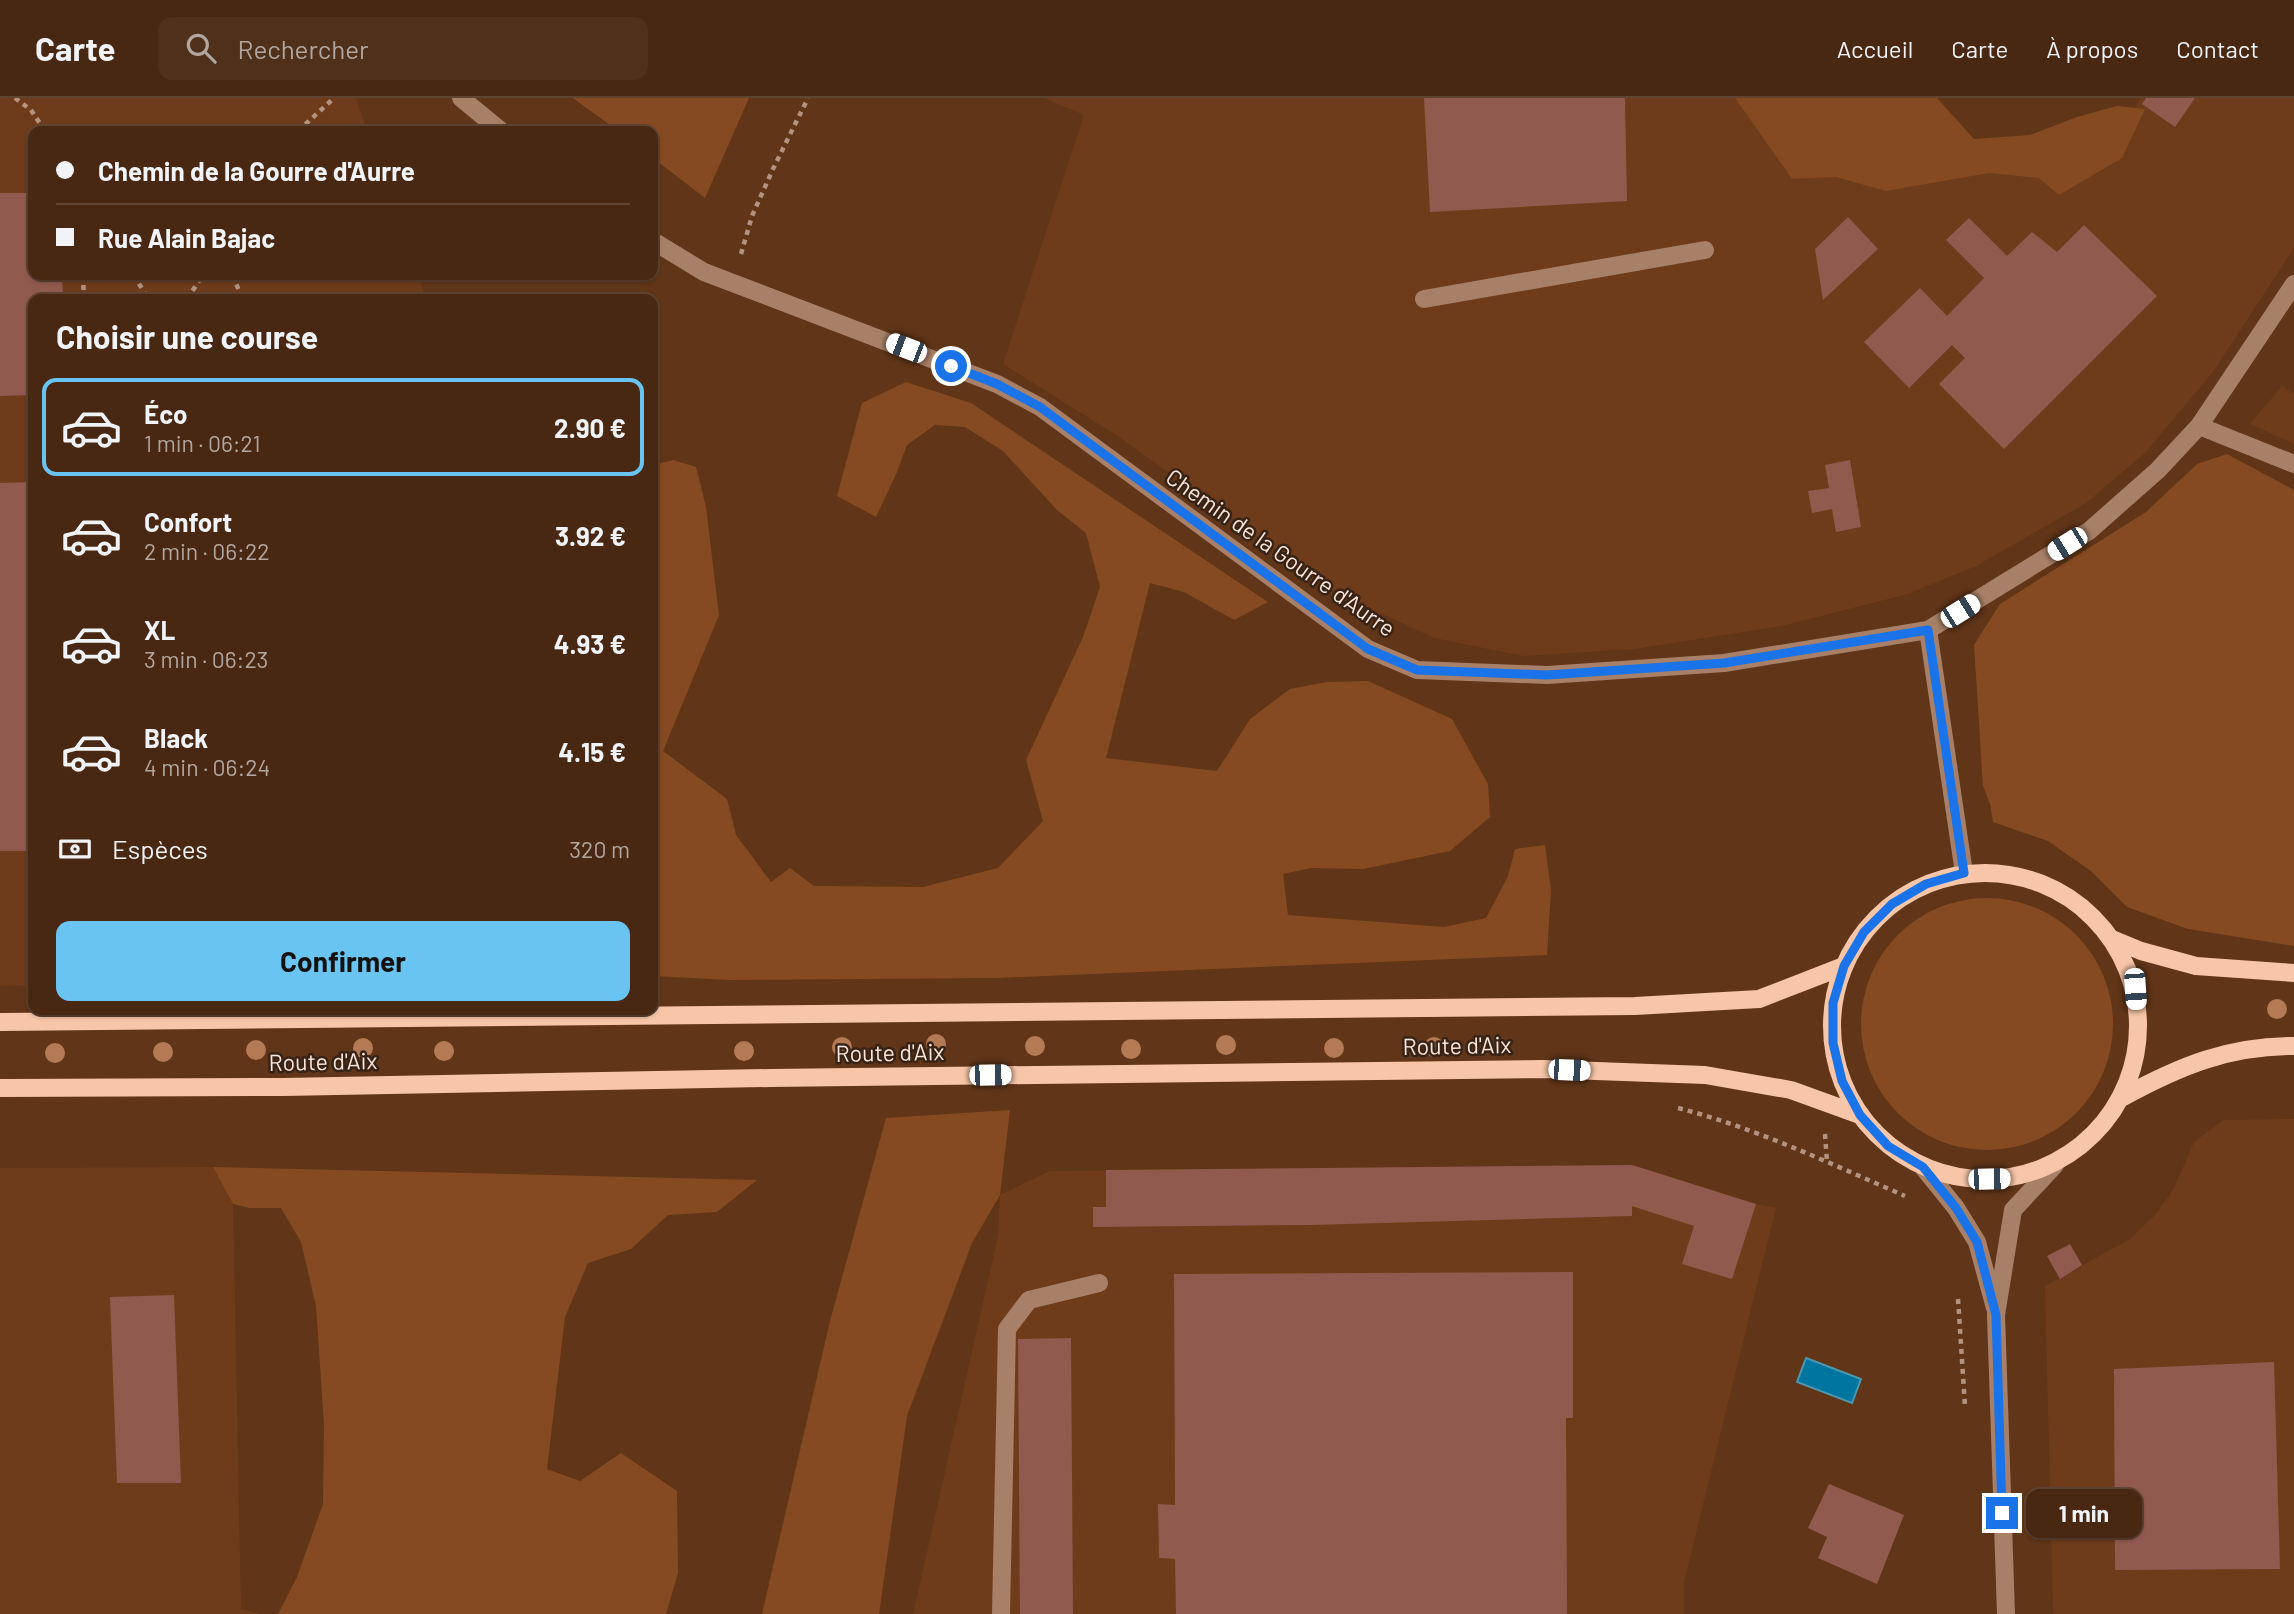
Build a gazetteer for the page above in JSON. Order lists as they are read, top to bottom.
{
  "streets": {
    "main road": ["Route d'Aix"],
    "street": ["Chemin de la Gourre d'Aurre"]
  },
  "page": {
    "header": "Carte",
    "search": "Rechercher",
    "nav": [
      "Accueil",
      "Carte",
      "À propos",
      "Contact"
    ],
    "banner": ["Chemin de la Gourre d'Aurre", "Rue Alain Bajac"],
    "heading": "Choisir une course",
    "list": [
      {
        "name": "Éco",
        "note": "1 min · 06:21",
        "value": "2.90 €"
      },
      {
        "name": "Confort",
        "note": "2 min · 06:22",
        "value": "3.92 €"
      },
      {
        "name": "XL",
        "note": "3 min · 06:23",
        "value": "4.93 €"
      },
      {
        "name": "Black",
        "note": "4 min · 06:24",
        "value": "4.15 €"
      }
    ],
    "pay": ["Espèces", "320 m"],
    "buttons": "Confirmer",
    "bubble": "1 min"
  }
}
